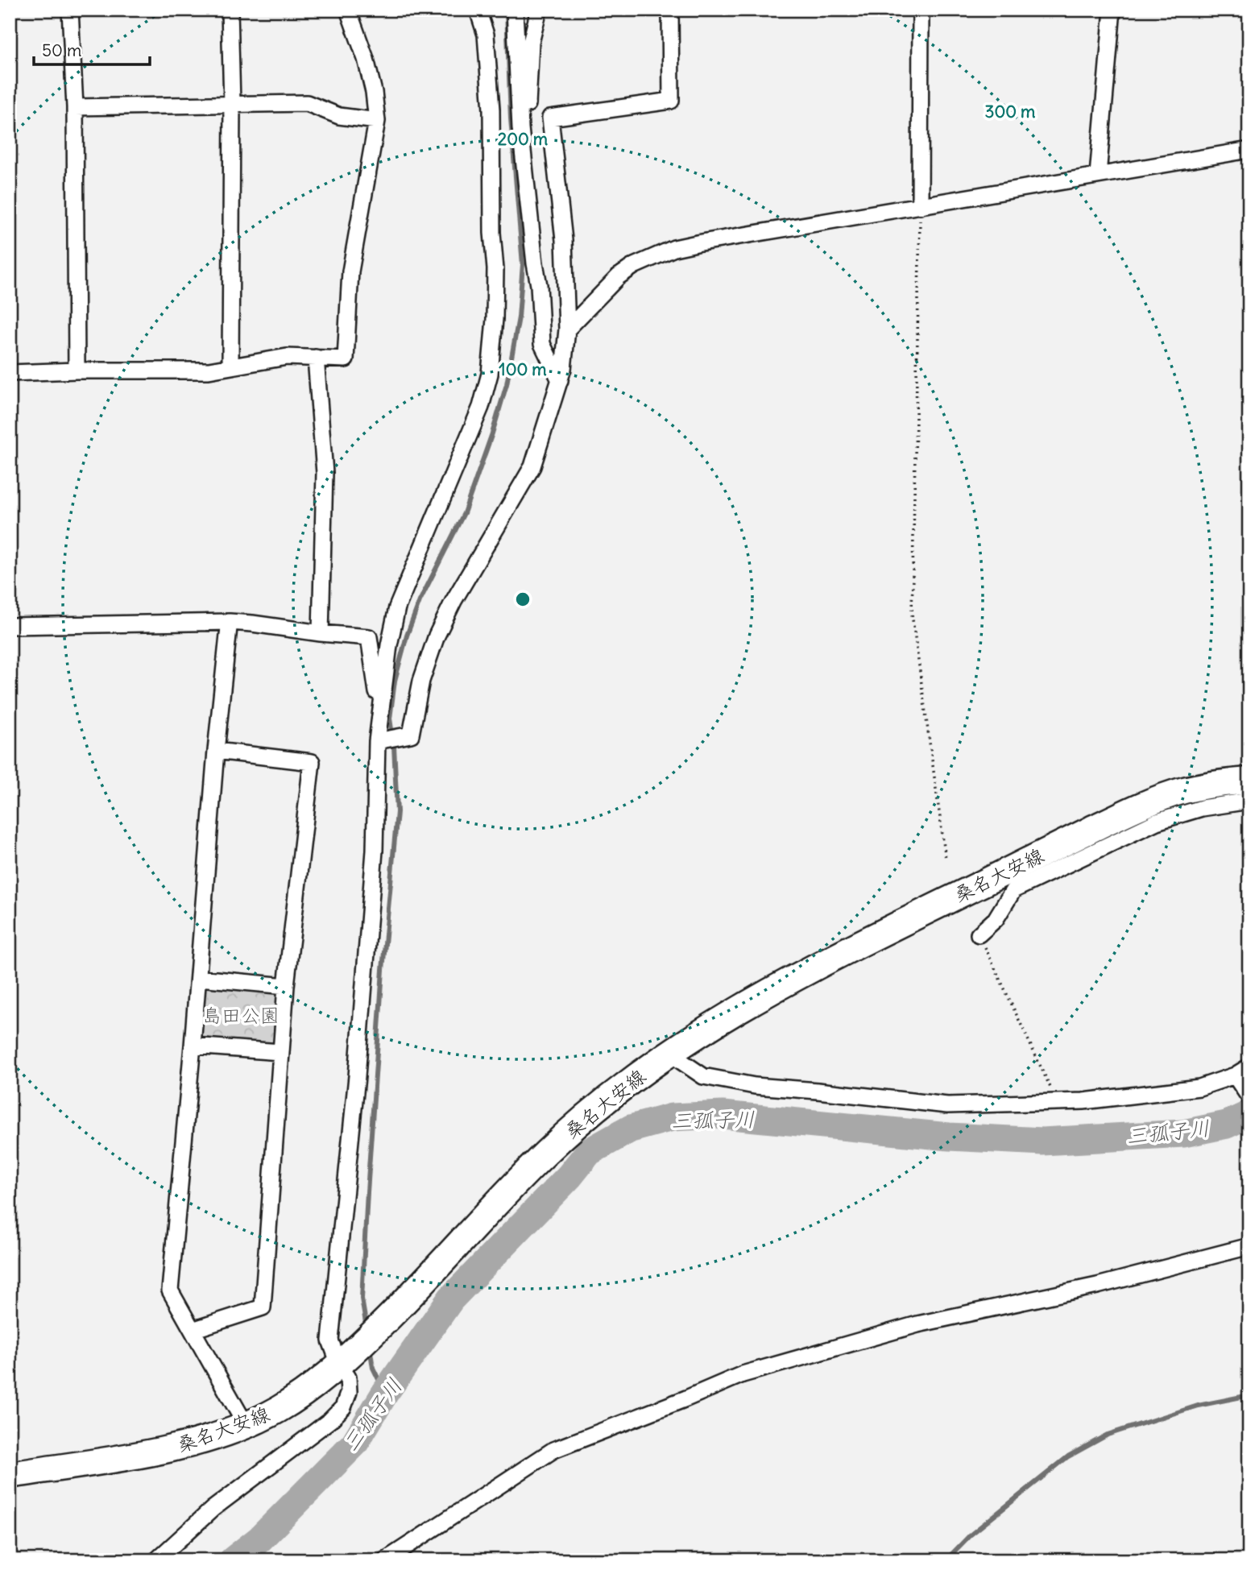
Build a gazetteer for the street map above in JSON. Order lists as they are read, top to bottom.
{
  "streets": {
    "main road": ["桑名大安線"]
  },
  "water": ["三孤子川"],
  "parks": ["島田公園"],
  "scale_bar": "50 m",
  "rings": ["300 m", "200 m", "100 m"]
}
